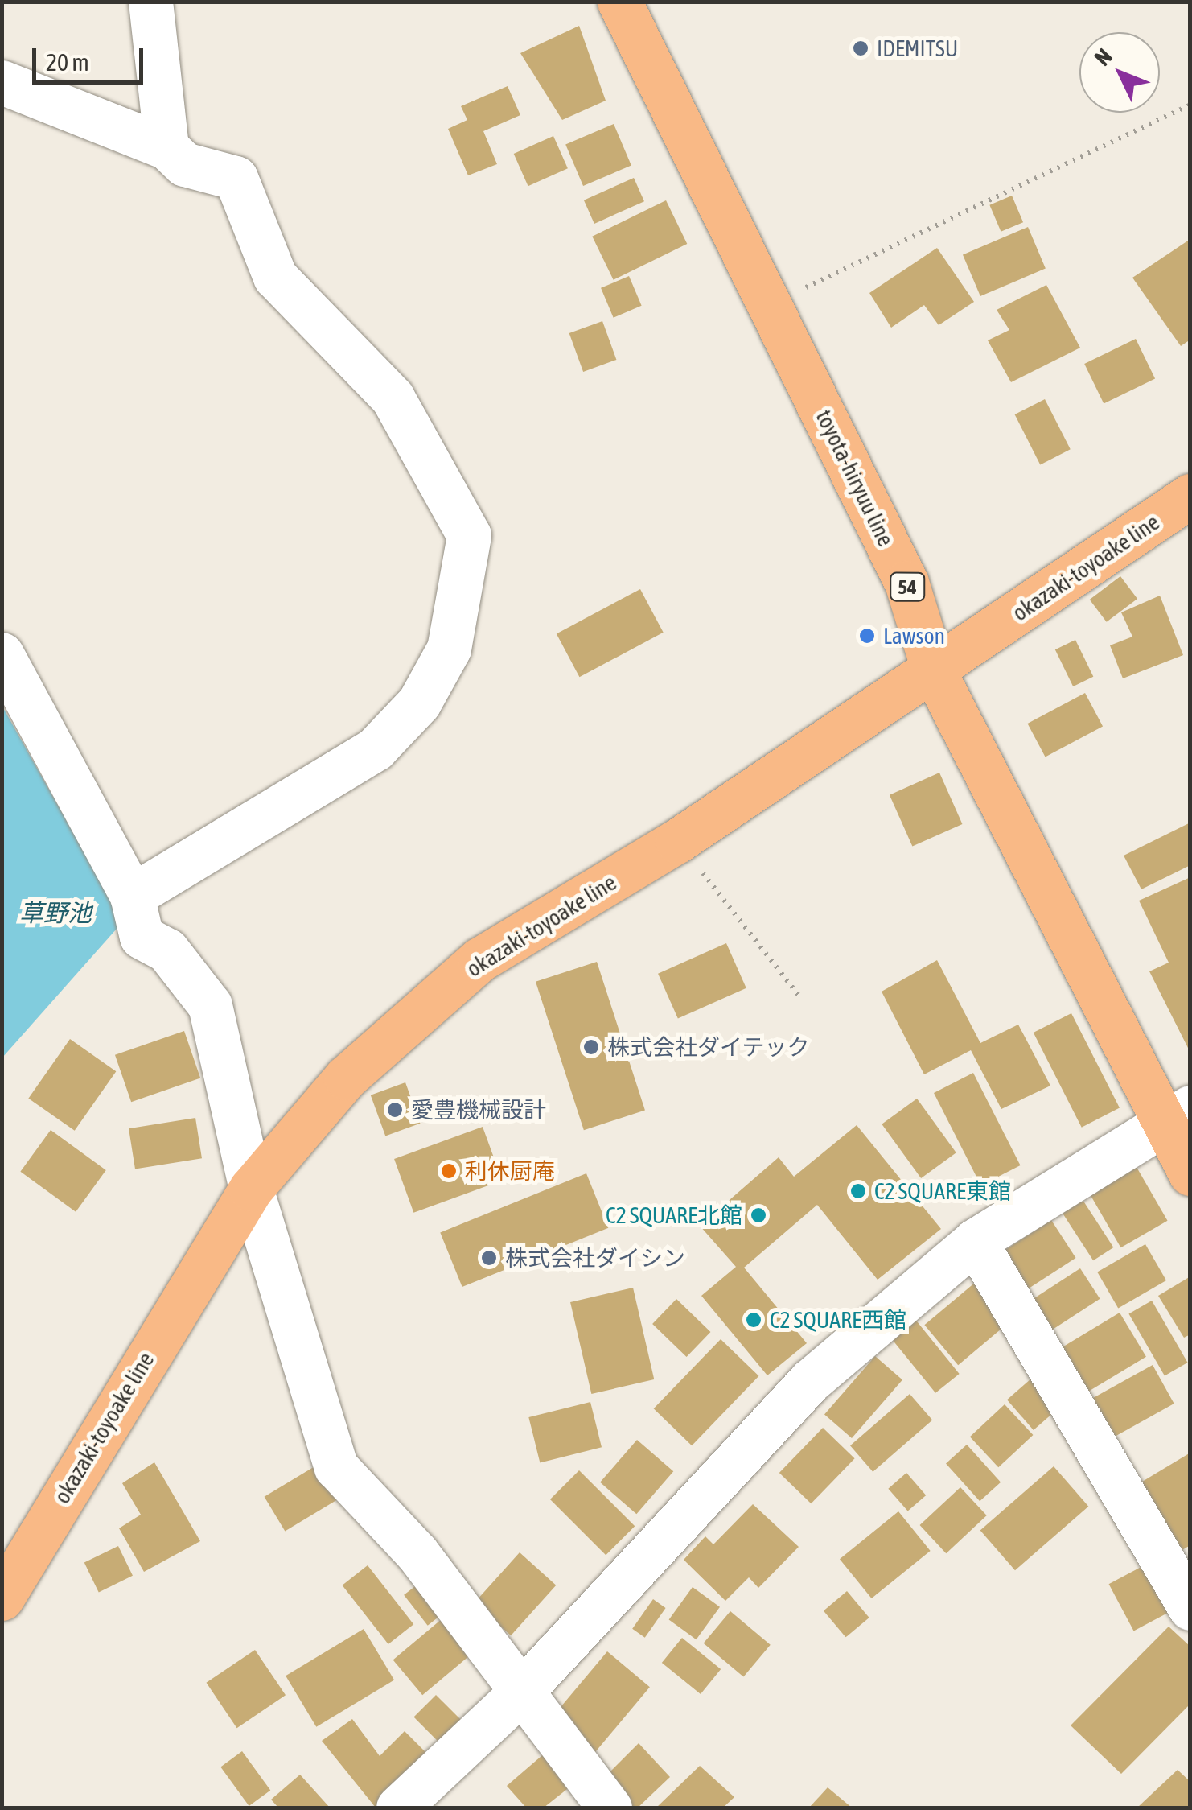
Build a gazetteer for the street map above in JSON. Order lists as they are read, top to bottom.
{
  "streets": {
    "main road": ["toyota-hiryuu line", "okazaki-toyoake line", "54"]
  },
  "crossings": [
    ["toyota-hiryuu line", "okazaki-toyoake line"]
  ],
  "water": ["草野池"],
  "places": [
    "IDEMITSU",
    "Lawson",
    "株式会社ダイテック",
    "愛豊機械設計",
    "利休厨庵",
    "C2 SQUARE東館",
    "C2 SQUARE北館",
    "株式会社ダイシン",
    "C2 SQUARE西館"
  ],
  "scale_bar": "20 m",
  "north": "top left"
}
